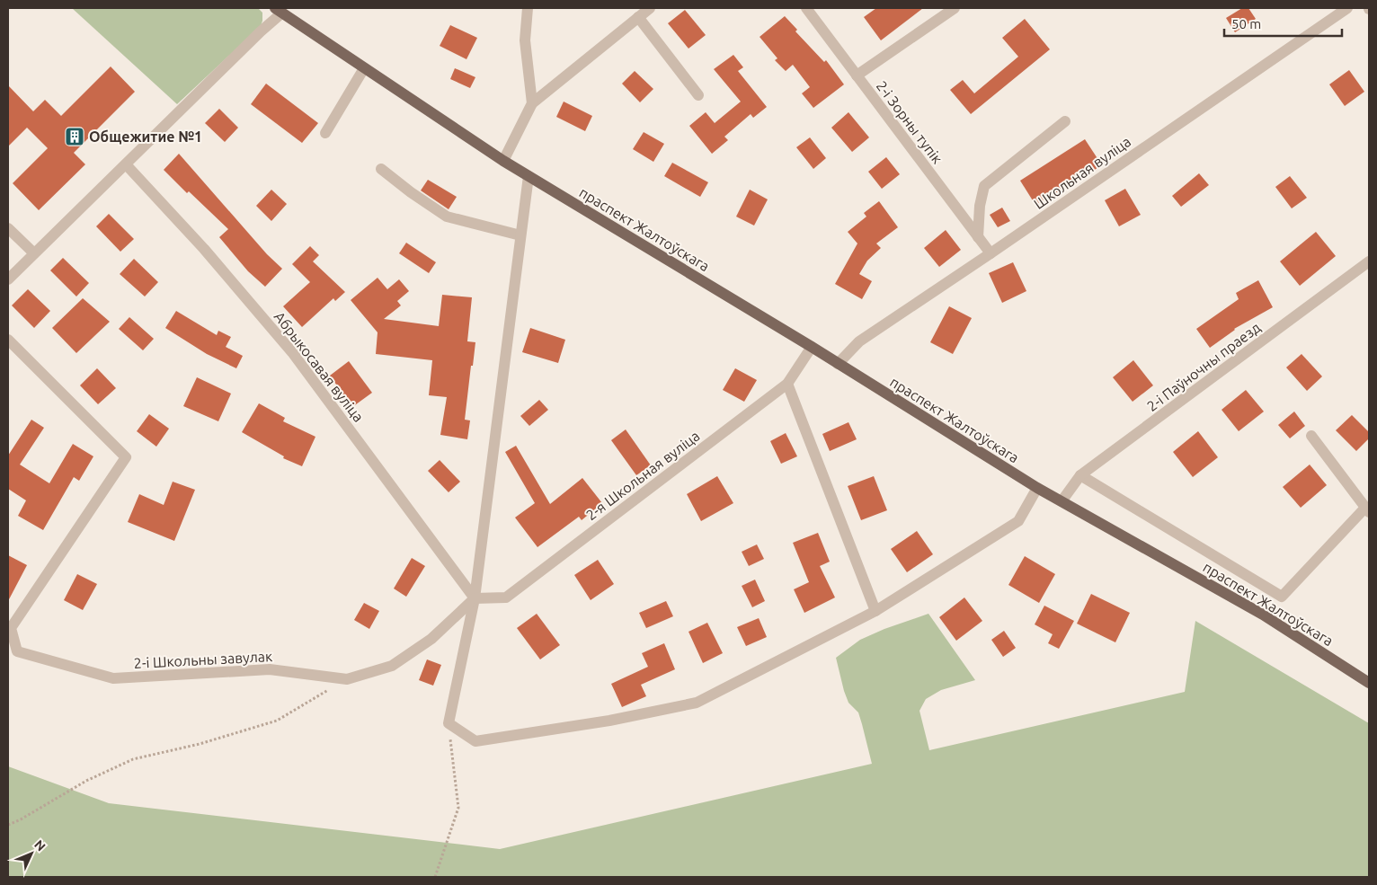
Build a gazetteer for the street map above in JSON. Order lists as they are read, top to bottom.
{
  "streets": {
    "main road": ["праспект Жалтоўскага"],
    "street": [
      "2-і Зорны тупік",
      "Школьная вуліца",
      "Абрыкосавая вуліца",
      "2-і Паўночны праезд",
      "2-я Школьная вуліца",
      "2-і Школьны завулак"
    ]
  },
  "crossings": [
    ["2-і Зорны тупік", "Школьная вуліца"],
    ["Школьная вуліца", "праспект Жалтоўскага"],
    ["праспект Жалтоўскага", "2-і Паўночны праезд"],
    ["праспект Жалтоўскага", "2-я Школьная вуліца"],
    ["Абрыкосавая вуліца", "2-я Школьная вуліца"],
    ["Абрыкосавая вуліца", "2-і Школьны завулак"],
    ["2-я Школьная вуліца", "2-і Школьны завулак"]
  ],
  "places": {
    "building": ["Общежитие №1"]
  },
  "scale_bar": "50 m",
  "north": "top right"
}
